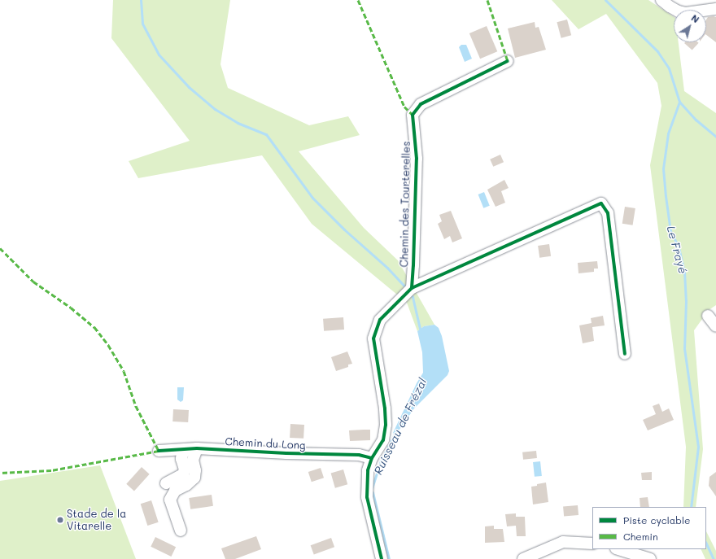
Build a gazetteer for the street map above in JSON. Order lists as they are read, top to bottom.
{
  "streets": {
    "street": ["Chemin des Tourterelles", "Chemin du Long"]
  },
  "water": ["Le Frayé", "Ruisseau de Frézal"],
  "places": ["Stade de la Vitarelle"],
  "legend": ["Piste cyclable", "Chemin"],
  "north": "top right"
}
